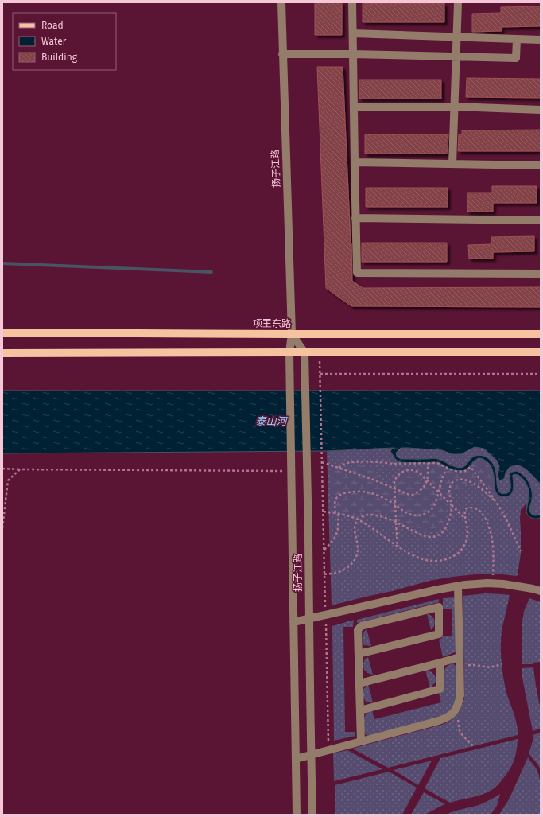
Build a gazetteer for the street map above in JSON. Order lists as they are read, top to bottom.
{
  "streets": {
    "main road": ["项王东路"],
    "street": ["扬子江路"]
  },
  "crossings": [
    ["扬子江路", "项王东路"]
  ],
  "water": ["泰山河"],
  "legend": ["Road", "Water", "Building"]
}
